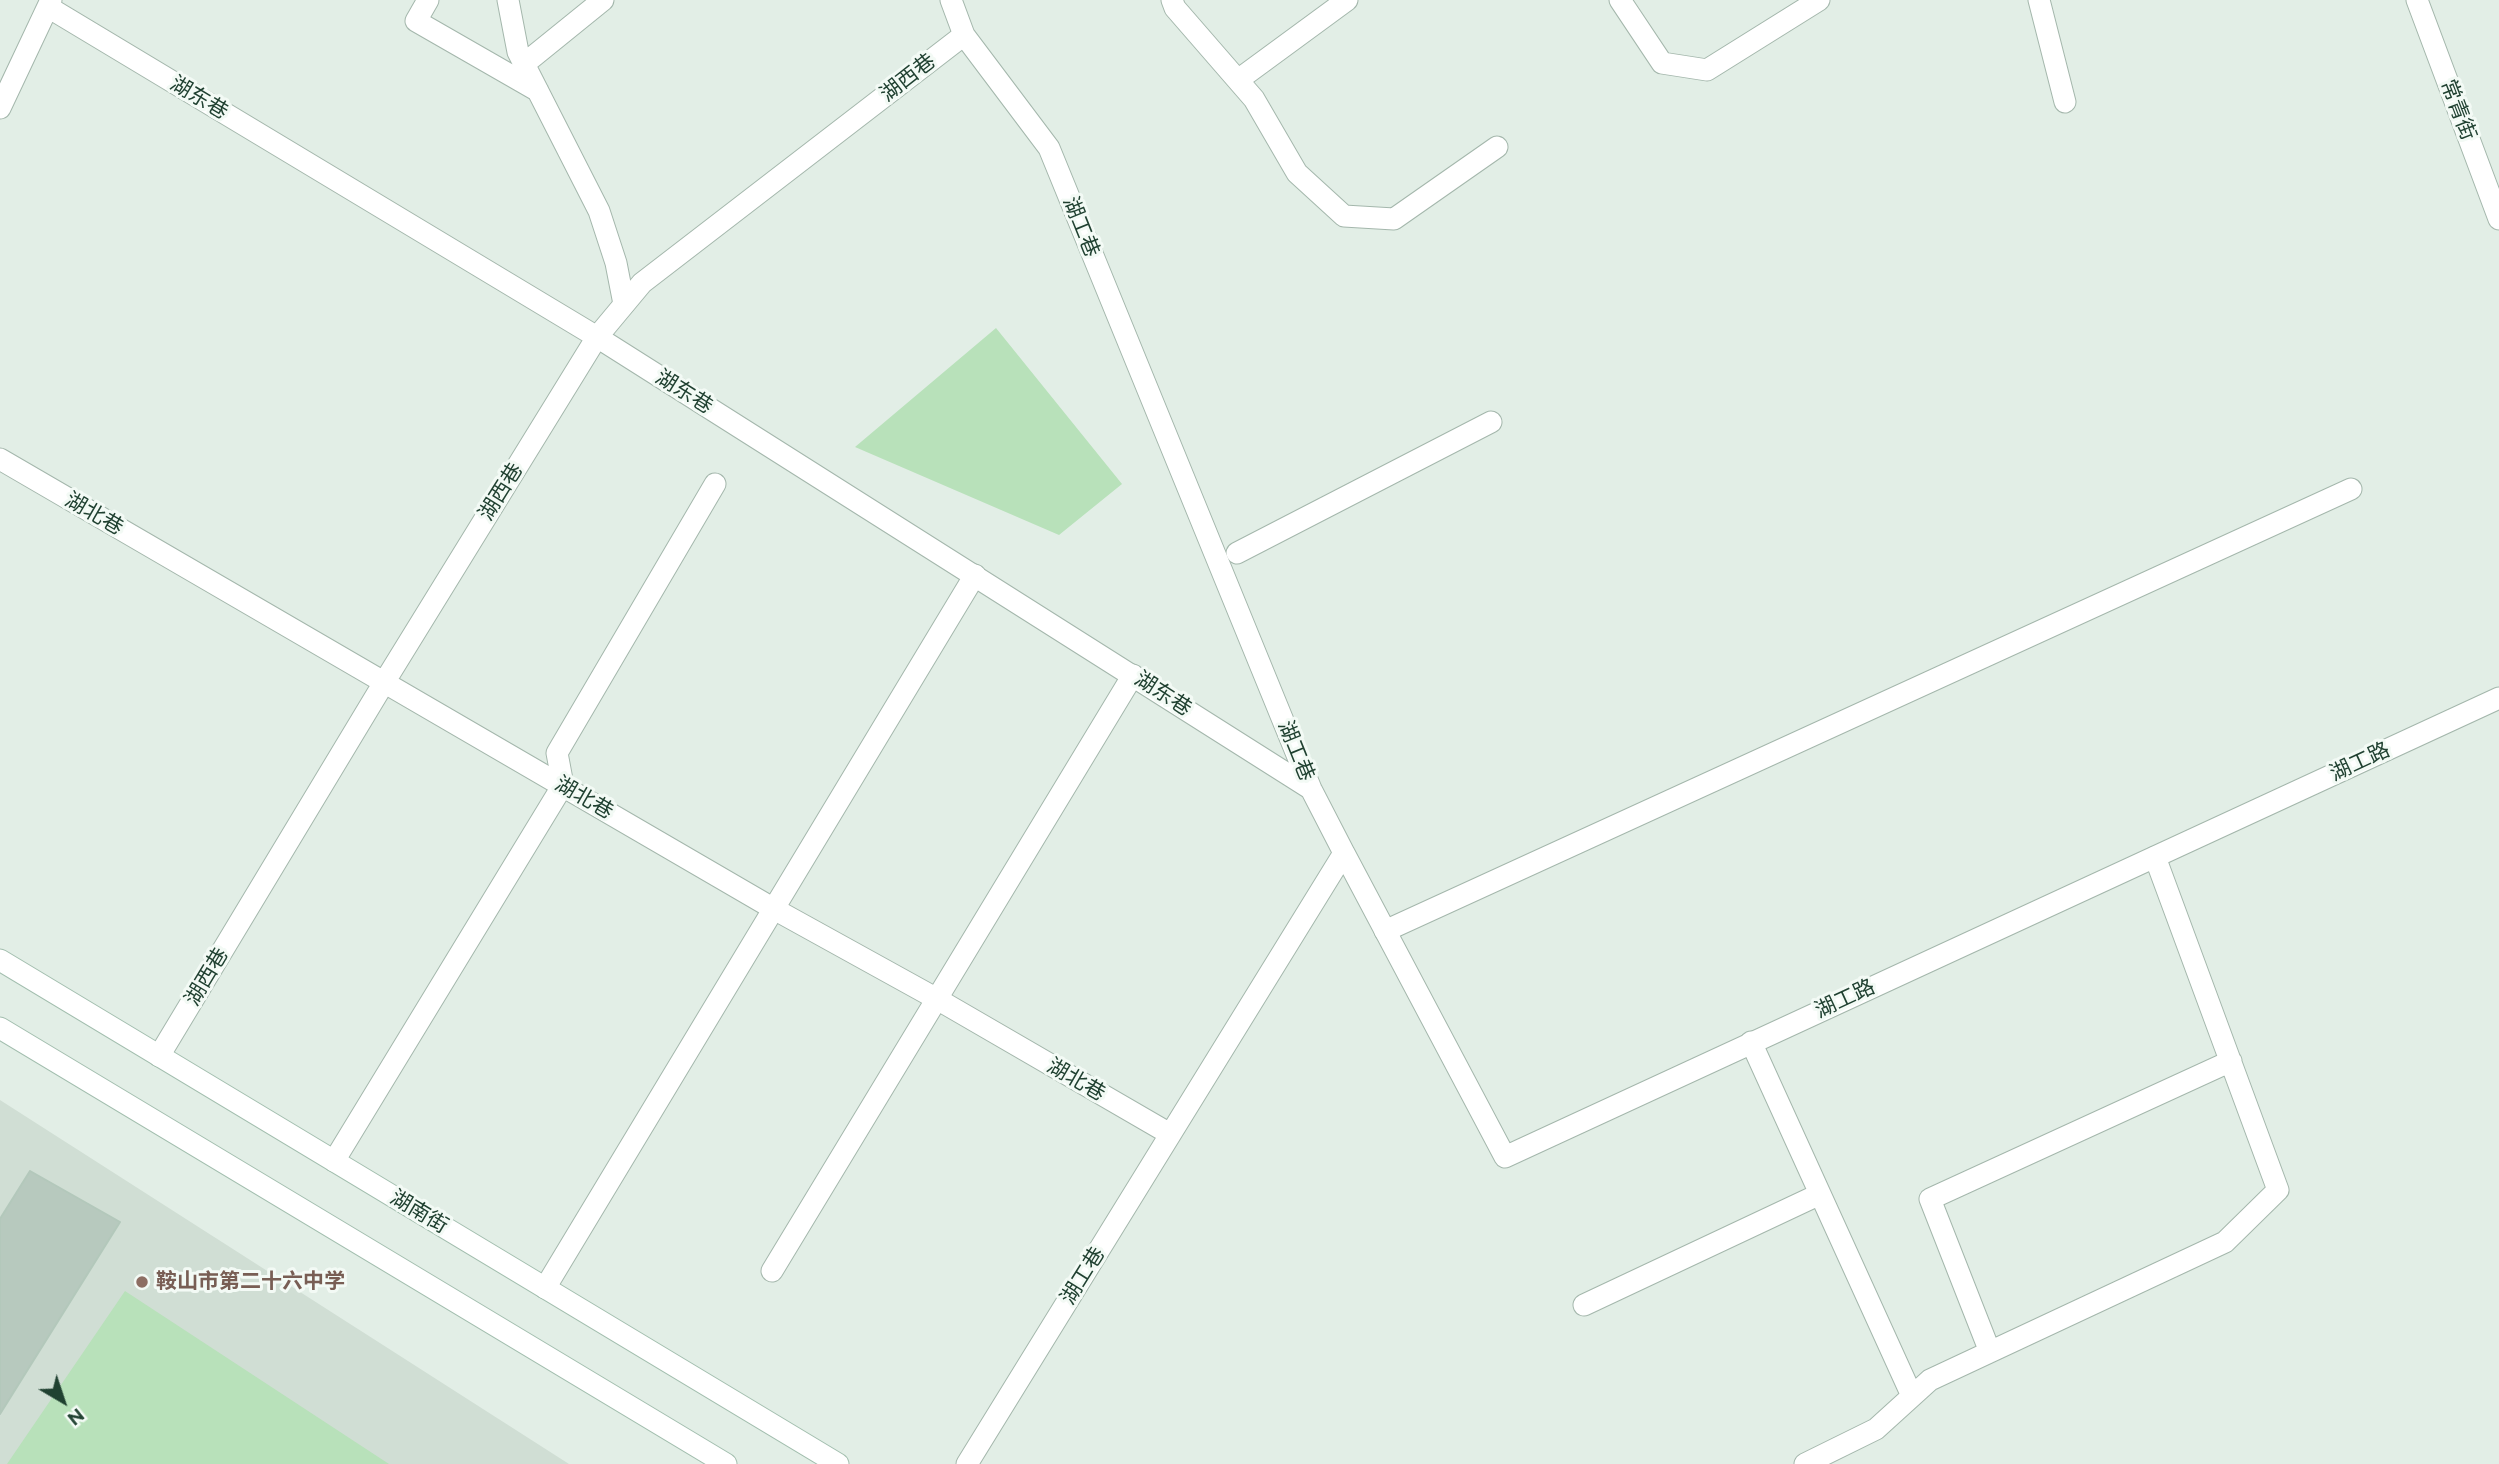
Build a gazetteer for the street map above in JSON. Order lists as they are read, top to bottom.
{
  "streets": {
    "street": [
      "湖西巷",
      "湖东巷",
      "常青街",
      "湖工巷",
      "湖北巷",
      "湖工路",
      "湖南街"
    ]
  },
  "crossings": [
    ["湖西巷", "湖东巷"],
    ["湖西巷", "湖工巷"],
    ["湖西巷", "湖北巷"],
    ["湖西巷", "湖南街"],
    ["湖东巷", "湖工巷"],
    ["湖工巷", "湖北巷"],
    ["湖工巷", "湖工路"]
  ],
  "places": ["鞍山市第二十六中学"],
  "north": "bottom right"
}
